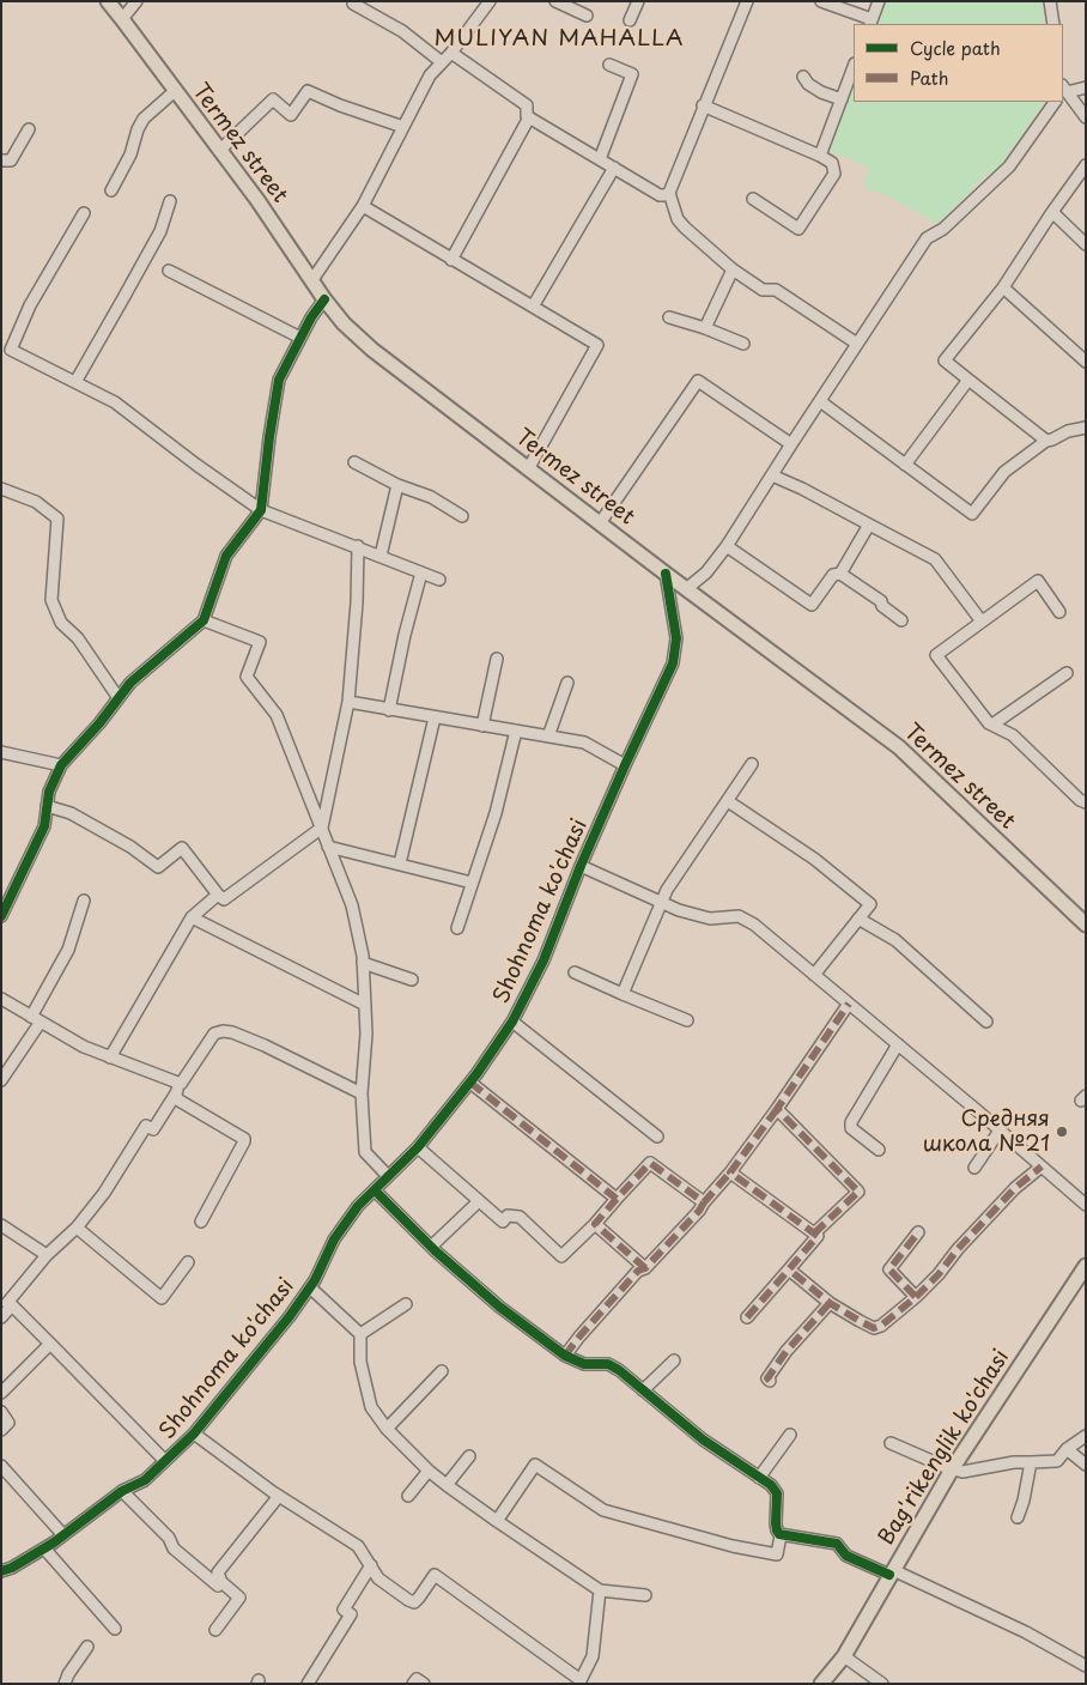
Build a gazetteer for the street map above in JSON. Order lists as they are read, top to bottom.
{
  "streets": {
    "main road": ["Termez street", "Bag'rikenglik ko'chasi"],
    "street": ["Shohnoma ko'chasi"]
  },
  "crossings": [
    ["Termez street", "Shohnoma ko'chasi"]
  ],
  "districts": ["MULIYAN MAHALLA"],
  "places": ["Средняя школа №21"],
  "legend": ["Cycle path", "Path"]
}
